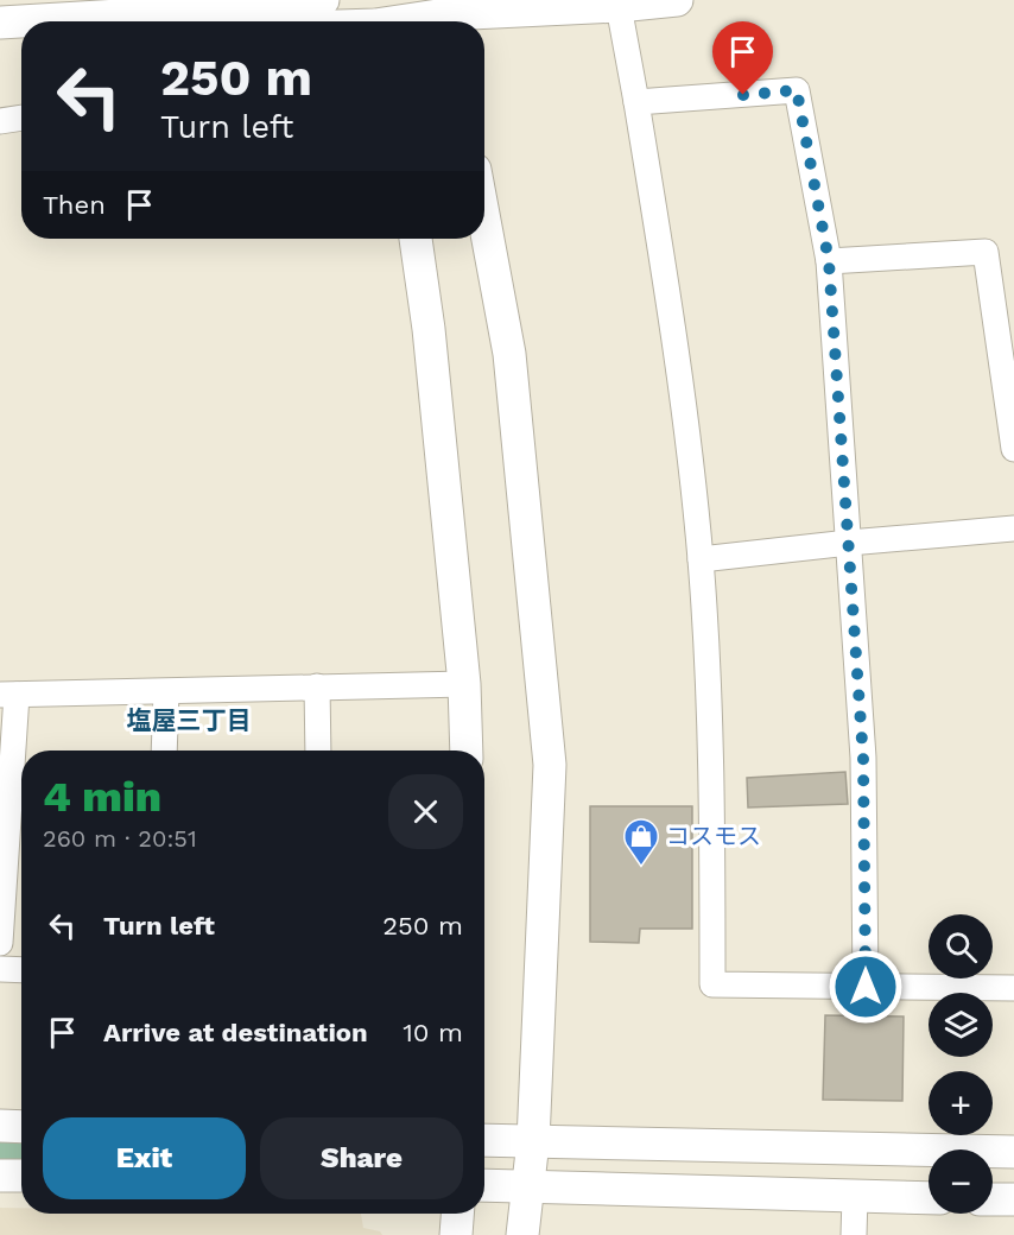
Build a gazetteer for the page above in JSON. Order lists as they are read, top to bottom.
{
  "districts": ["塩屋三丁目"],
  "places": {
    "shop": ["コスモス"]
  },
  "page": {
    "turn": ["250 m", "Turn left"],
    "then": "Then",
    "heading": ["4 min", "260 m · 20:51"],
    "list": [
      {
        "name": "Turn left",
        "value": "250 m"
      },
      {
        "name": "Arrive at destination",
        "value": "10 m"
      }
    ],
    "map_buttons": ["+", "−"],
    "buttons": ["Exit", "Share"]
  }
}
